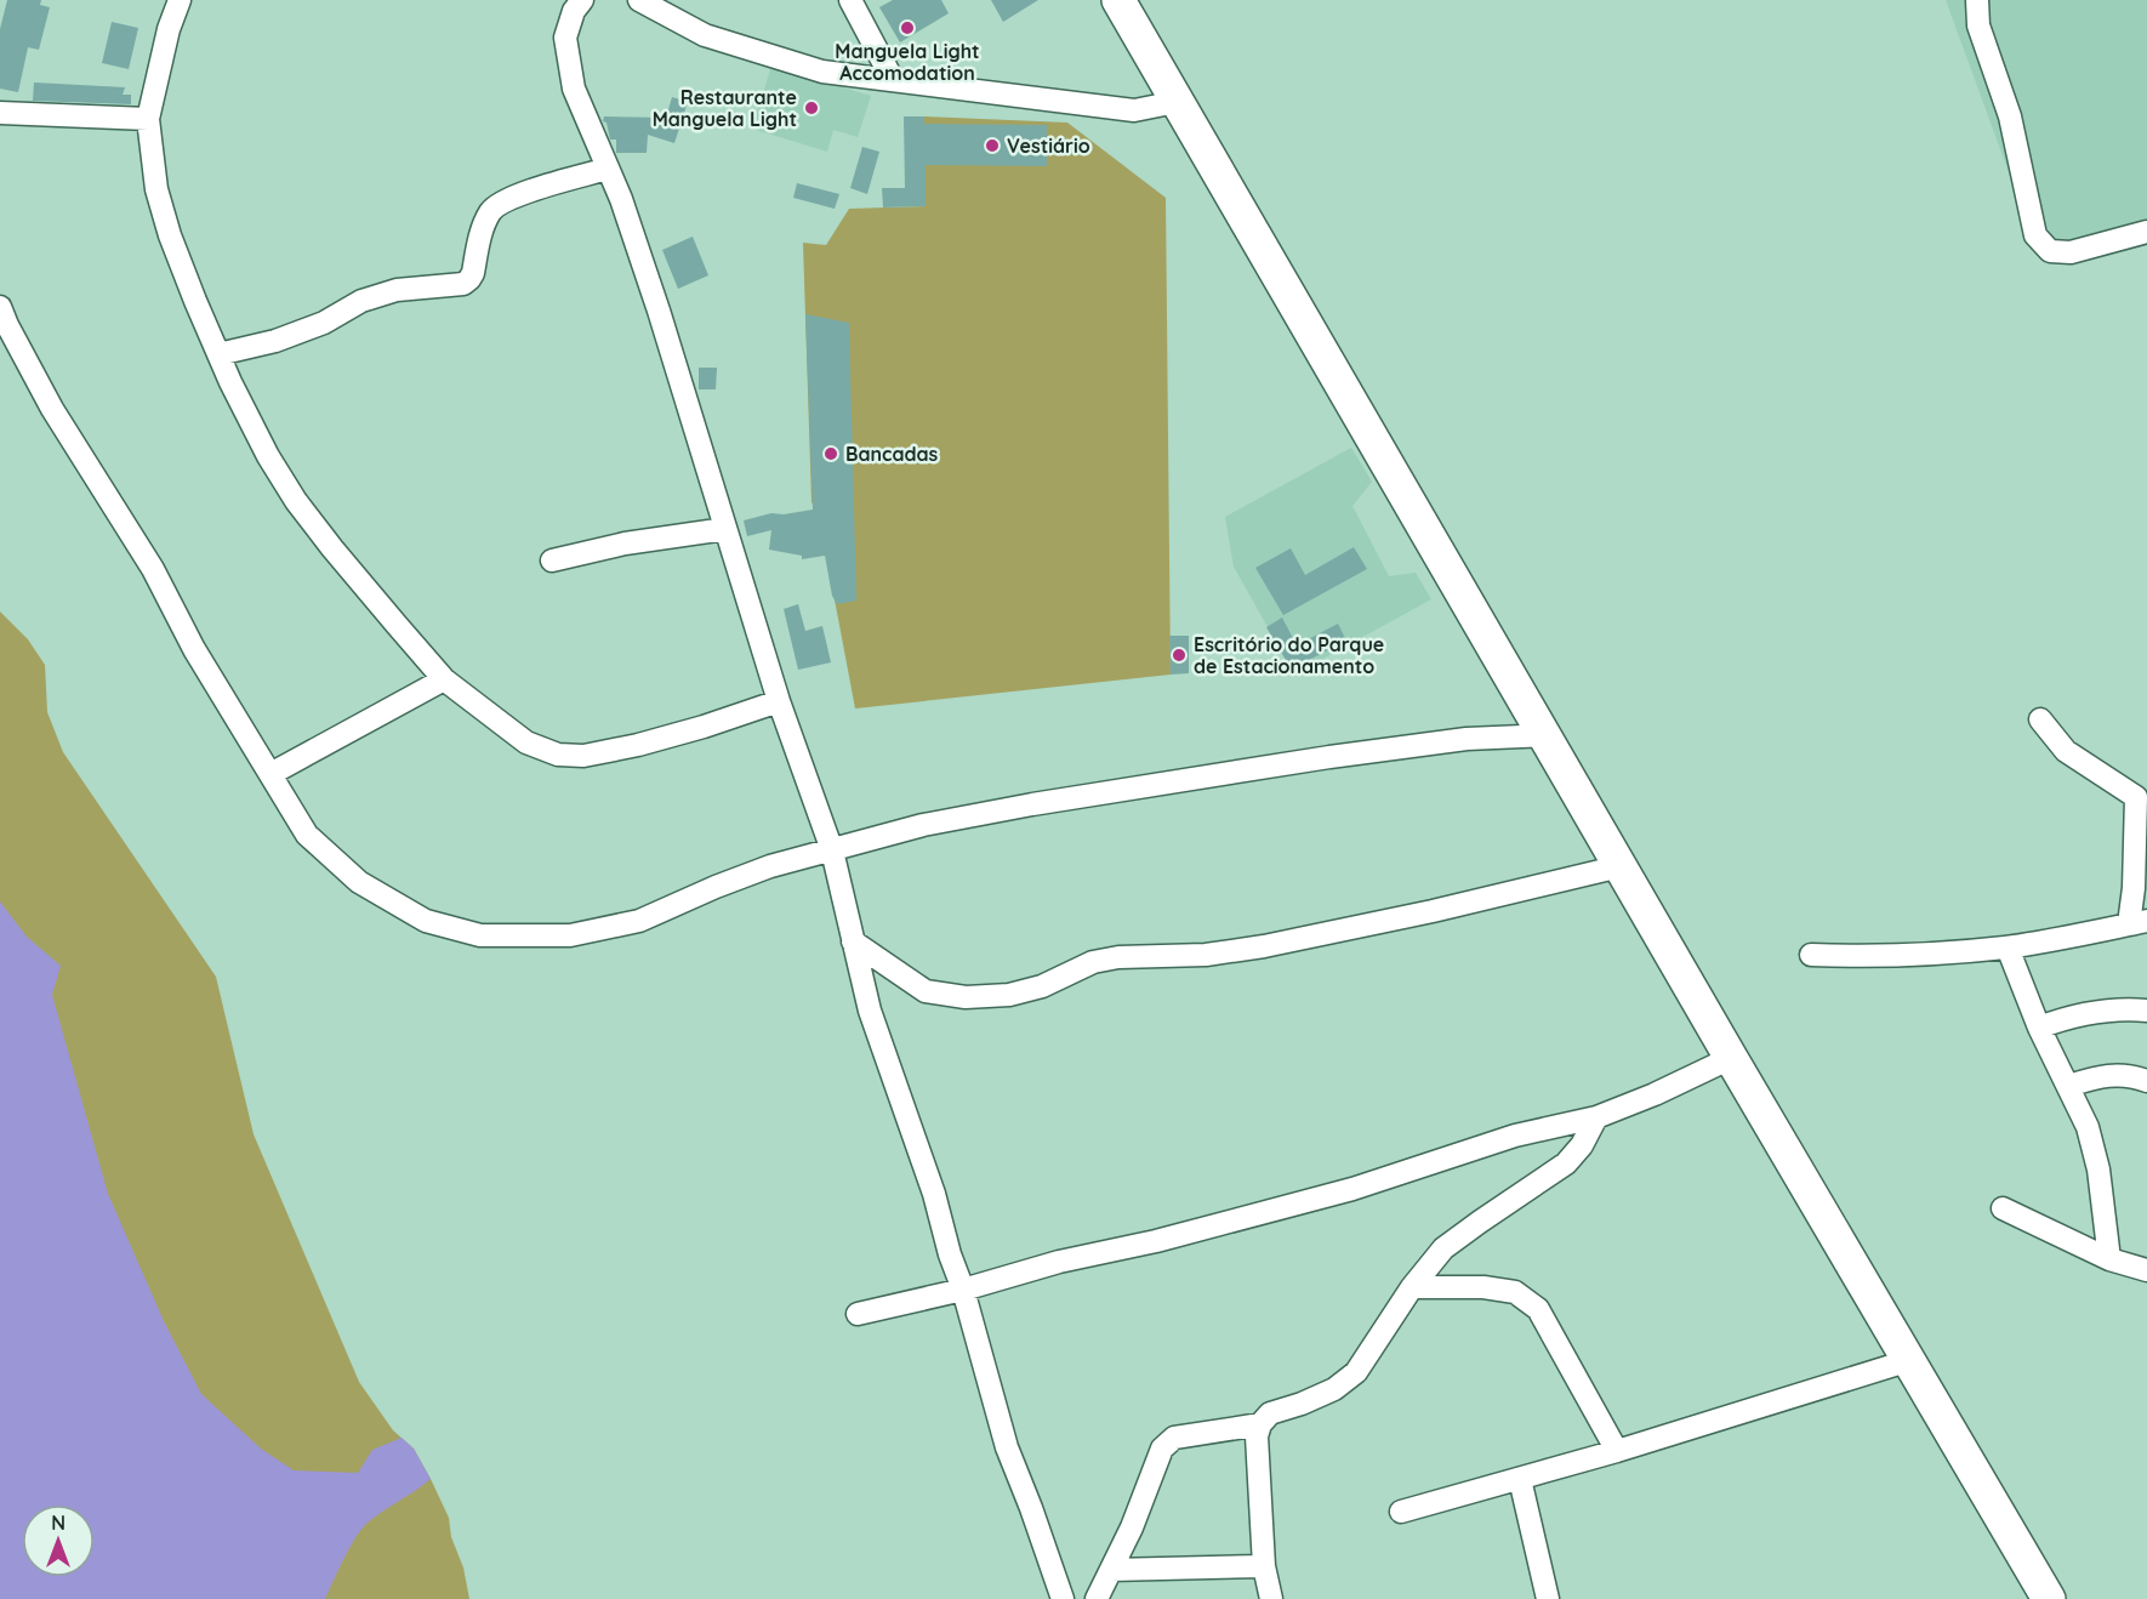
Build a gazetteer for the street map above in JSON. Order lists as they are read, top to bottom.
{
  "places": [
    "Manguela Light Accomodation",
    "Restaurante Manguela Light",
    "Vestiário",
    "Bancadas",
    "Escritório do Parque de Estacionamento"
  ],
  "north": "top"
}
